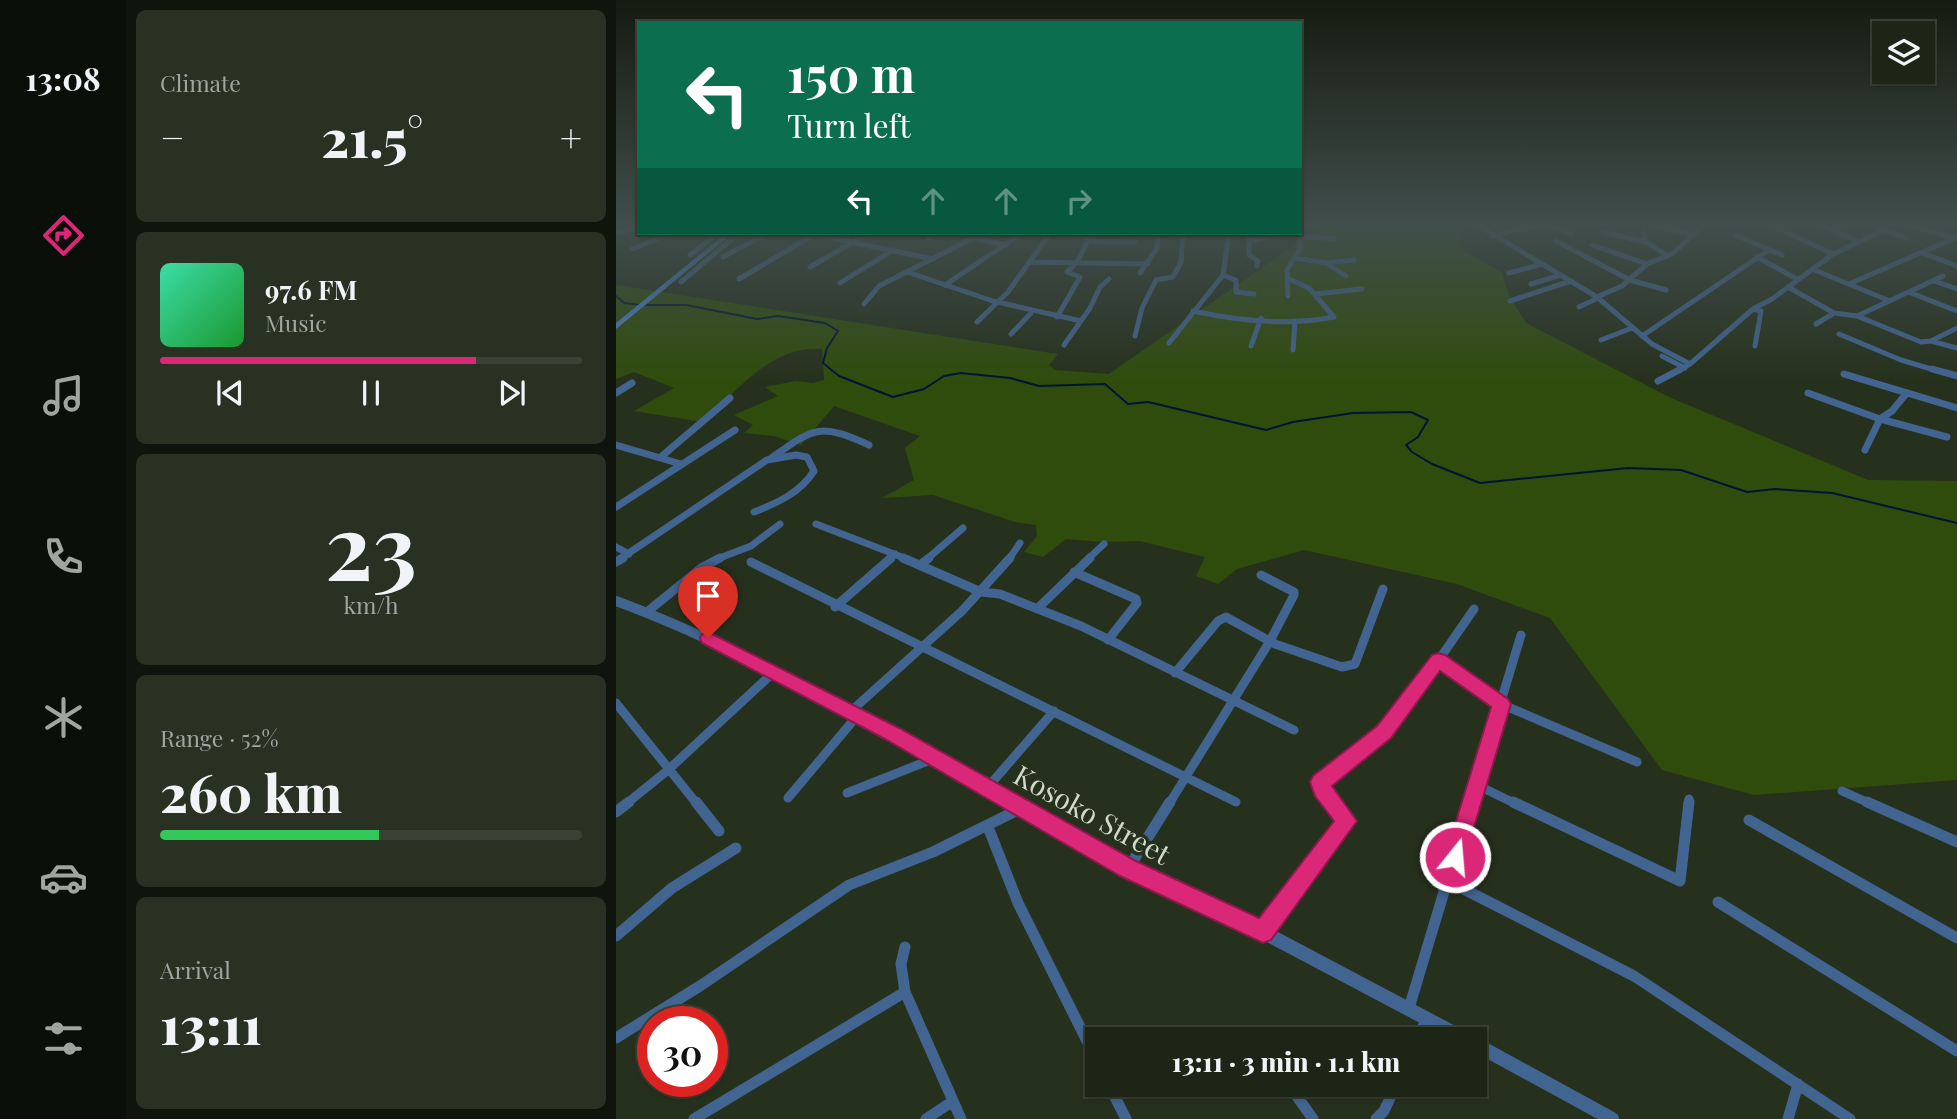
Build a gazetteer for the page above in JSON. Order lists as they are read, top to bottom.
{
  "streets": {
    "street": ["Kosoko Street"]
  },
  "page": {
    "tabs": "13:08",
    "tile": [
      "Climate",
      ["23", "km/h"],
      ["Range · 52%", "260 km"],
      ["Arrival", "13:11"]
    ],
    "turn": ["150 m", "Turn left"],
    "heat": ["−", "21.5°", "+"],
    "song": ["97.6 FM", "Music"],
    "limit": "30",
    "trip": "13:11 · 3 min · 1.1 km"
  }
}
